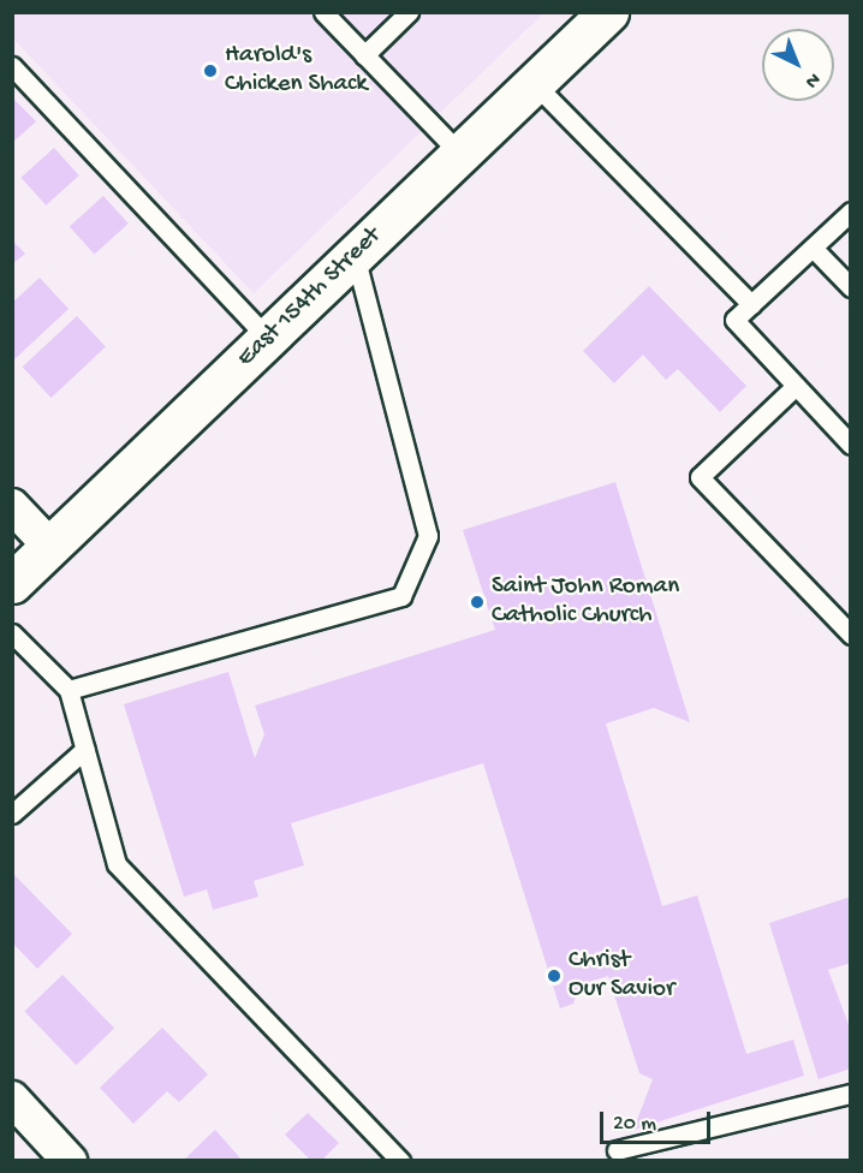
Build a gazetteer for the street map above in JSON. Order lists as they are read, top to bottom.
{
  "streets": {
    "street": ["East 154th Street"]
  },
  "places": ["Harold's Chicken Shack", "Saint John Roman Catholic Church", "Christ Our Savior"],
  "scale_bar": "20 m",
  "north": "bottom right"
}
